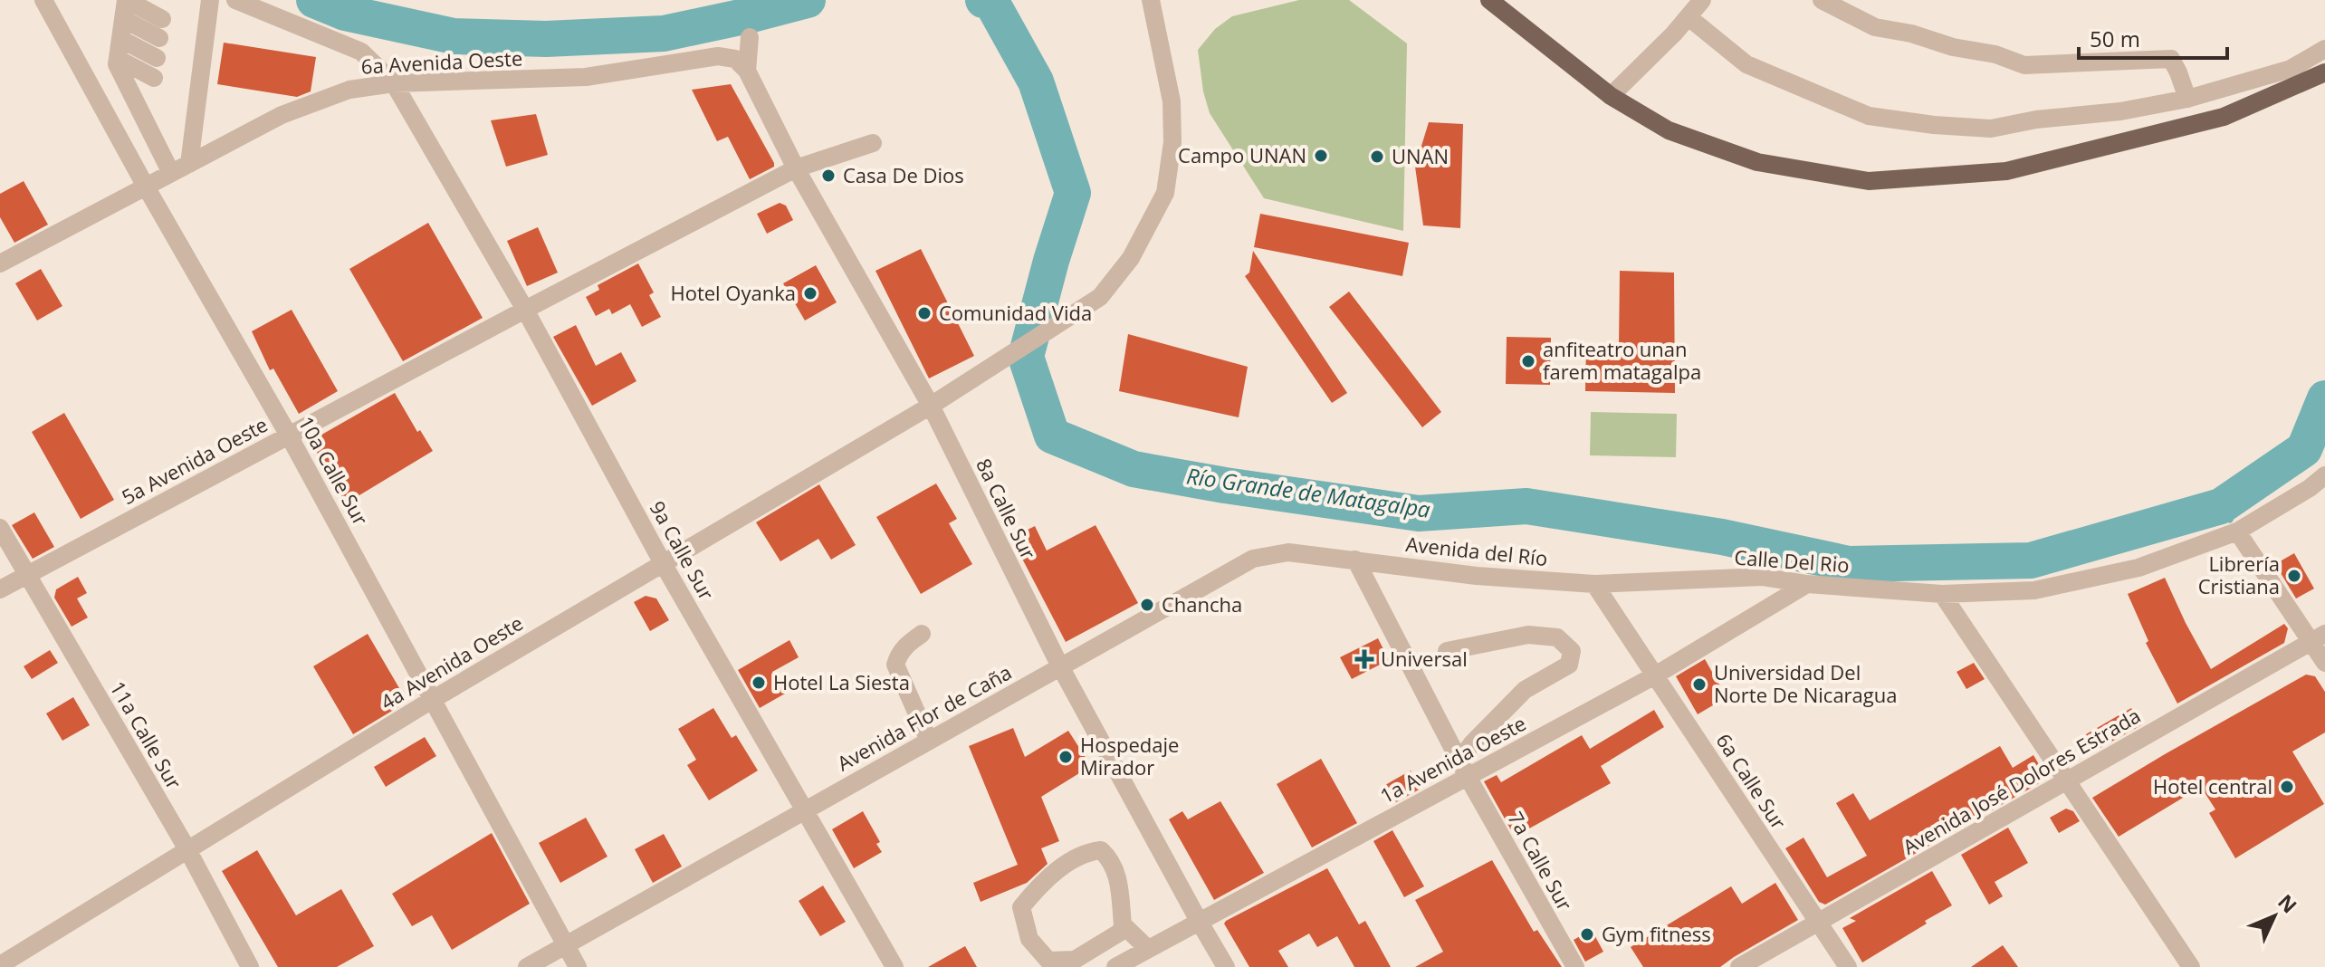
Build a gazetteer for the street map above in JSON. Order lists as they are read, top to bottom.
{
  "streets": {
    "street": [
      "6a Avenida Oeste",
      "5a Avenida Oeste",
      "10a Calle Sur",
      "8a Calle Sur",
      "9a Calle Sur",
      "Avenida del Río",
      "Calle Del Rio",
      "4a Avenida Oeste",
      "Avenida Flor de Caña",
      "11a Calle Sur",
      "1a Avenida Oeste",
      "6a Calle Sur",
      "Avenida José Dolores Estrada",
      "7a Calle Sur"
    ]
  },
  "crossings": [
    ["6a Avenida Oeste", "10a Calle Sur"],
    ["6a Avenida Oeste", "8a Calle Sur"],
    ["6a Avenida Oeste", "9a Calle Sur"],
    ["5a Avenida Oeste", "10a Calle Sur"],
    ["5a Avenida Oeste", "8a Calle Sur"],
    ["5a Avenida Oeste", "9a Calle Sur"],
    ["5a Avenida Oeste", "11a Calle Sur"],
    ["10a Calle Sur", "4a Avenida Oeste"],
    ["10a Calle Sur", "Avenida Flor de Caña"],
    ["8a Calle Sur", "4a Avenida Oeste"],
    ["8a Calle Sur", "Avenida Flor de Caña"],
    ["8a Calle Sur", "1a Avenida Oeste"],
    ["9a Calle Sur", "4a Avenida Oeste"],
    ["9a Calle Sur", "Avenida Flor de Caña"],
    ["Avenida del Río", "Calle Del Rio"],
    ["Avenida del Río", "Avenida Flor de Caña"],
    ["Avenida del Río", "6a Calle Sur"],
    ["Avenida del Río", "7a Calle Sur"],
    ["Calle Del Rio", "1a Avenida Oeste"],
    ["Calle Del Rio", "6a Calle Sur"],
    ["4a Avenida Oeste", "11a Calle Sur"],
    ["Avenida Flor de Caña", "7a Calle Sur"],
    ["1a Avenida Oeste", "6a Calle Sur"],
    ["1a Avenida Oeste", "7a Calle Sur"],
    ["6a Calle Sur", "Avenida José Dolores Estrada"]
  ],
  "water": ["Río Grande de Matagalpa"],
  "places": {
    "other": [
      "Campo UNAN",
      "UNAN",
      "Casa De Dios",
      "Hotel Oyanka",
      "Comunidad Vida",
      "anfiteatro unan farem matagalpa",
      "Librería Cristiana",
      "Chancha",
      "Hotel La Siesta",
      "Universidad Del Norte De Nicaragua",
      "Hospedaje Mirador",
      "Hotel central",
      "Gym fitness"
    ],
    "health": ["Universal"]
  },
  "scale_bar": "50 m",
  "north": "top right"
}
